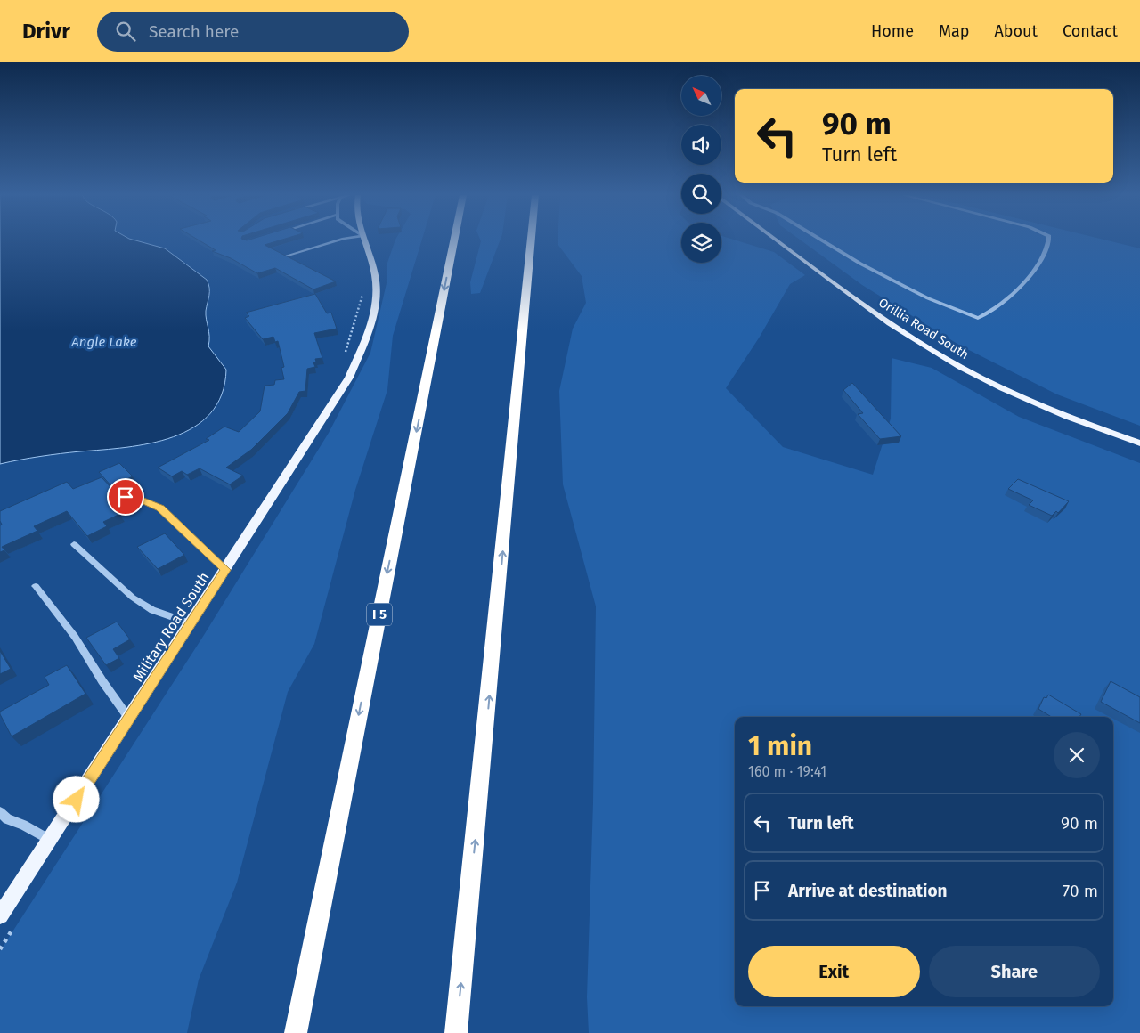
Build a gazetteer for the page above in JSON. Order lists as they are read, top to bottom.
{
  "streets": {
    "highway": ["I 5"],
    "main road": ["Orillia Road South", "Military Road South"]
  },
  "water": ["Angle Lake"],
  "north": "top left",
  "page": {
    "header": "Drivr",
    "search": "Search here",
    "nav": [
      "Home",
      "Map",
      "About",
      "Contact"
    ],
    "turn": ["90 m", "Turn left"],
    "heading": ["1 min", "160 m · 19:41"],
    "list": [
      {
        "name": "Turn left",
        "value": "90 m"
      },
      {
        "name": "Arrive at destination",
        "value": "70 m"
      }
    ],
    "buttons": ["Exit", "Share"]
  }
}
